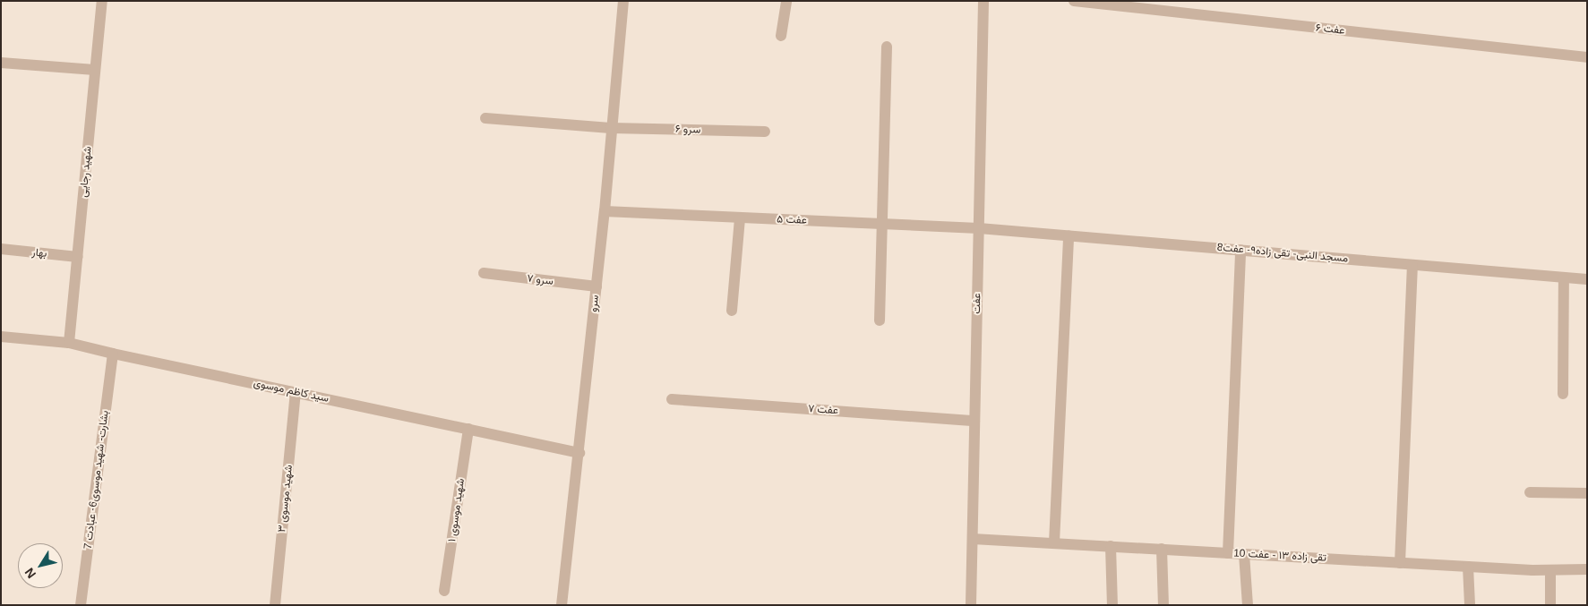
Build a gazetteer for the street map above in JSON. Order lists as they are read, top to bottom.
{
  "streets": {
    "street": [
      "عفت ۶",
      "سرو ۶",
      "شهید رجایی",
      "عفت ۵",
      "بهار",
      "مسجد النبی- تقی زاده۹- عفت8",
      "سرو ۷",
      "سرو",
      "عفت",
      "سید کاظم موسوی",
      "عفت ۷",
      "بشارت- شهید موسوی6- عبادت 7",
      "شهید موسوی ۳",
      "شهید موسوی ۱",
      "تقی زاده ۱۳ - عفت 10"
    ]
  },
  "crossings": [
    ["سرو ۶", "سرو"],
    ["شهید رجایی", "بهار"],
    ["شهید رجایی", "سید کاظم موسوی"],
    ["عفت ۵", "مسجد النبی- تقی زاده۹- عفت8"],
    ["عفت ۵", "سرو"],
    ["عفت ۵", "عفت"],
    ["مسجد النبی- تقی زاده۹- عفت8", "عفت"],
    ["سرو ۷", "سرو"],
    ["سرو", "سید کاظم موسوی"],
    ["عفت", "عفت ۷"],
    ["عفت", "تقی زاده ۱۳ - عفت 10"],
    ["سید کاظم موسوی", "بشارت- شهید موسوی6- عبادت 7"],
    ["سید کاظم موسوی", "شهید موسوی ۳"],
    ["سید کاظم موسوی", "شهید موسوی ۱"]
  ],
  "north": "bottom left"
}
